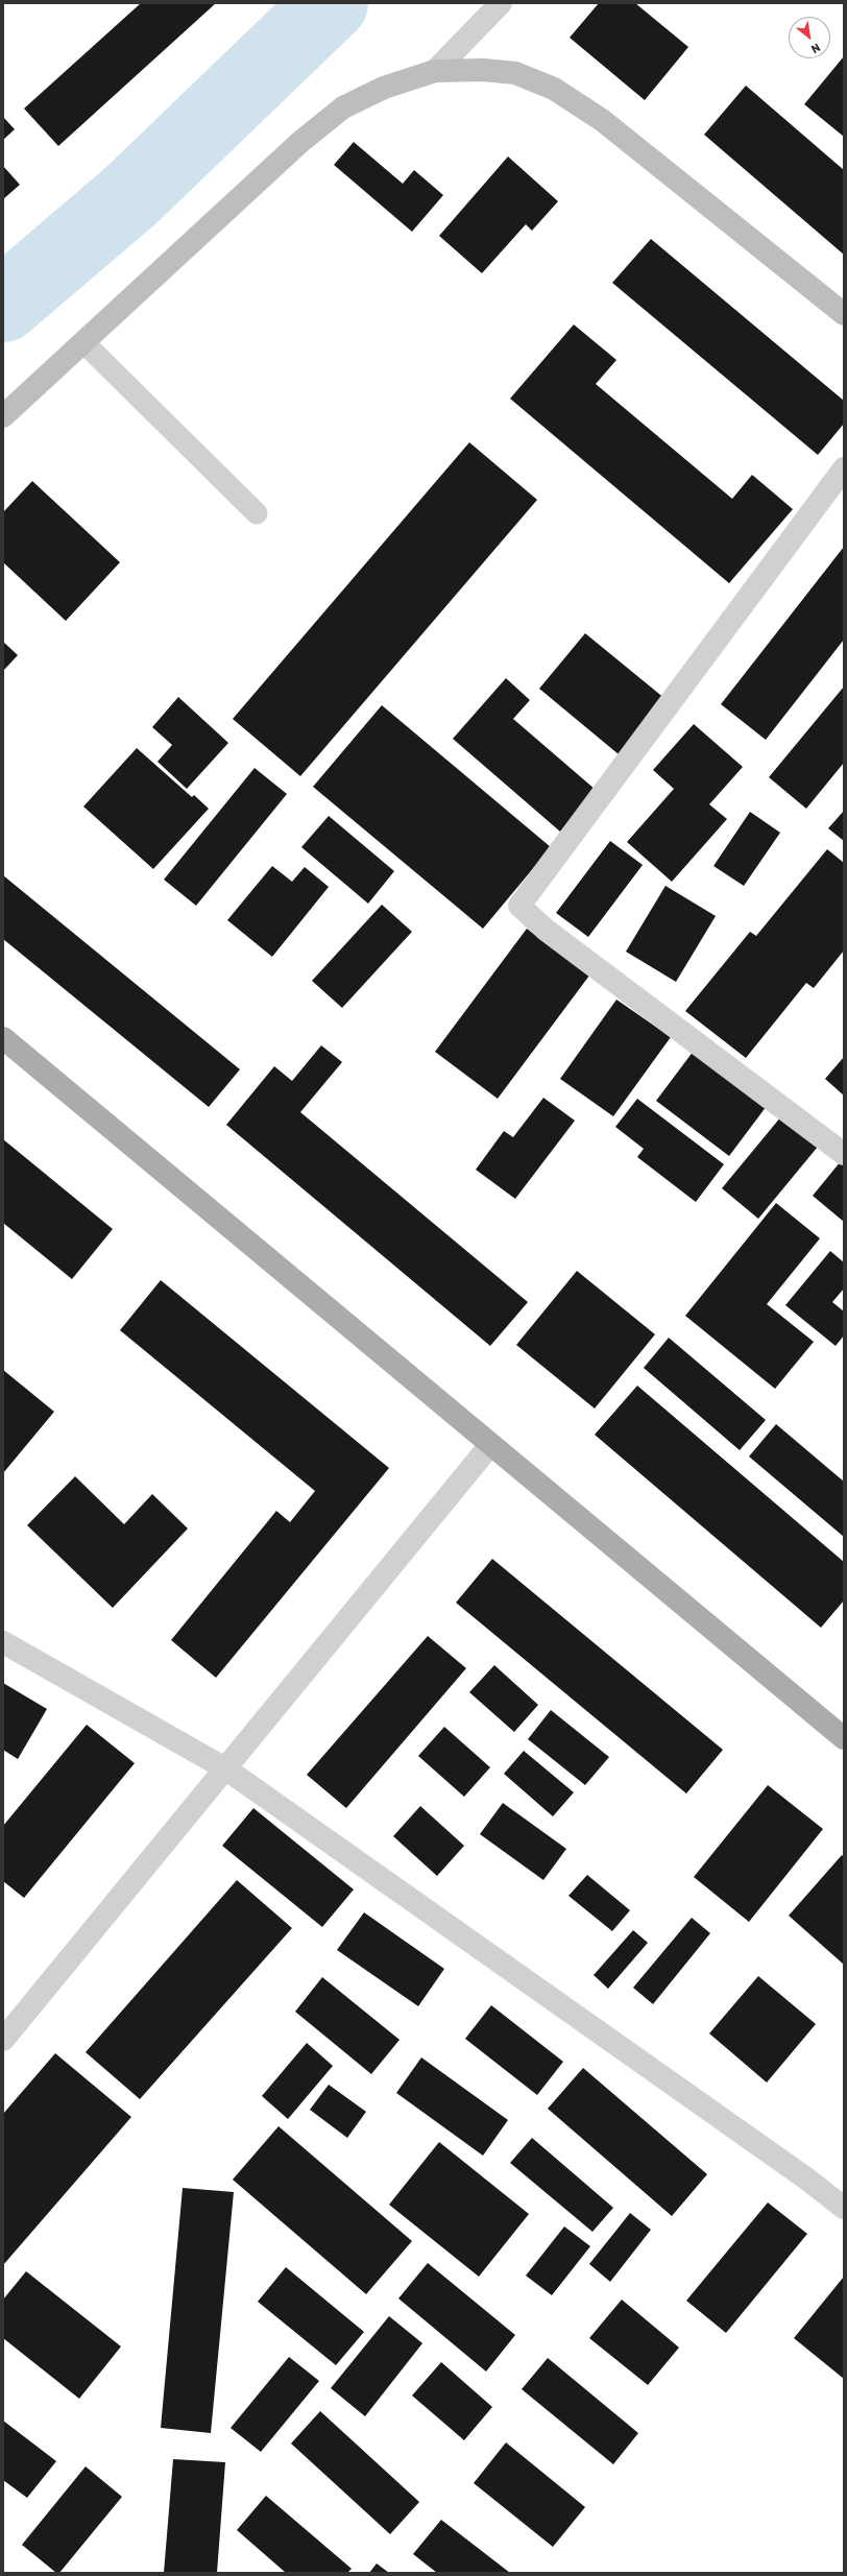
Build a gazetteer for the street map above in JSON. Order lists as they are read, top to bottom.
{
  "north": "bottom right"
}
